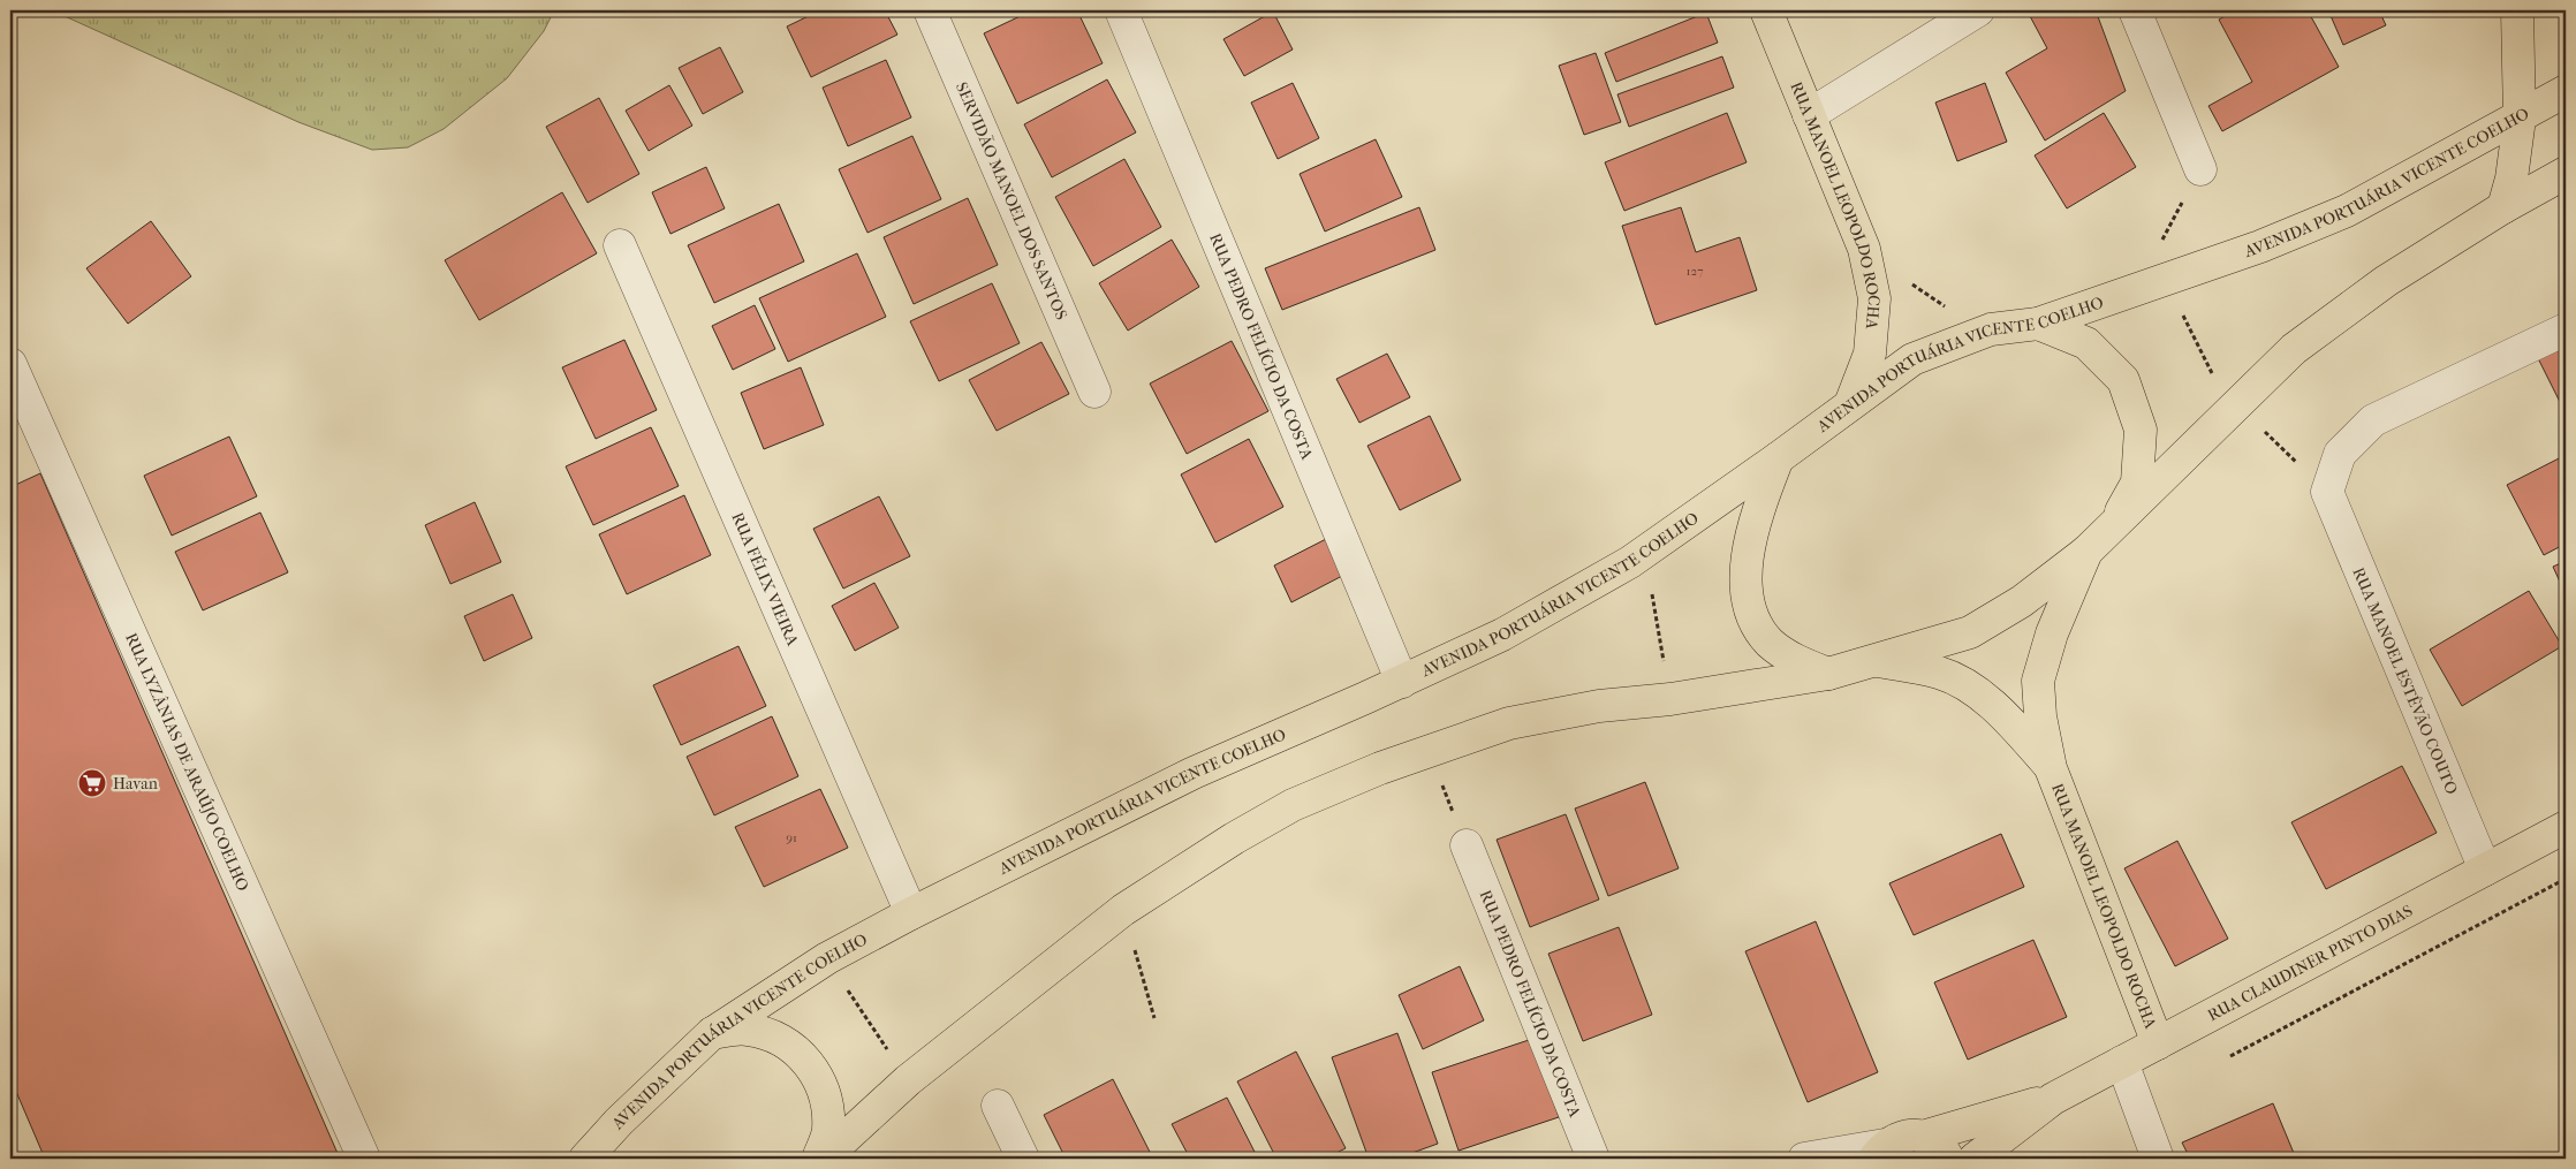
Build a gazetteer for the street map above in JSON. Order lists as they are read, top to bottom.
{
  "streets": {
    "main road": ["AVENIDA PORTUÁRIA VICENTE COELHO", "RUA MANOEL LEOPOLDO ROCHA", "RUA CLAUDINER PINTO DIAS"],
    "street": [
      "SERVIDÃO MANOEL DOS SANTOS",
      "RUA PEDRO FELÍCIO DA COSTA",
      "RUA FÉLIX VIEIRA",
      "RUA MANOEL ESTÊVÃO COUTO",
      "RUA LYZÂNIAS DE ARAÚJO COELHO"
    ]
  },
  "crossings": [
    ["AVENIDA PORTUÁRIA VICENTE COELHO", "RUA MANOEL LEOPOLDO ROCHA"],
    ["AVENIDA PORTUÁRIA VICENTE COELHO", "RUA PEDRO FELÍCIO DA COSTA"],
    ["AVENIDA PORTUÁRIA VICENTE COELHO", "RUA FÉLIX VIEIRA"],
    ["RUA MANOEL LEOPOLDO ROCHA", "RUA CLAUDINER PINTO DIAS"],
    ["RUA MANOEL ESTÊVÃO COUTO", "RUA CLAUDINER PINTO DIAS"]
  ],
  "places": {
    "supermarket": ["Havan"]
  },
  "house_numbers": ["127", "91"]
}
